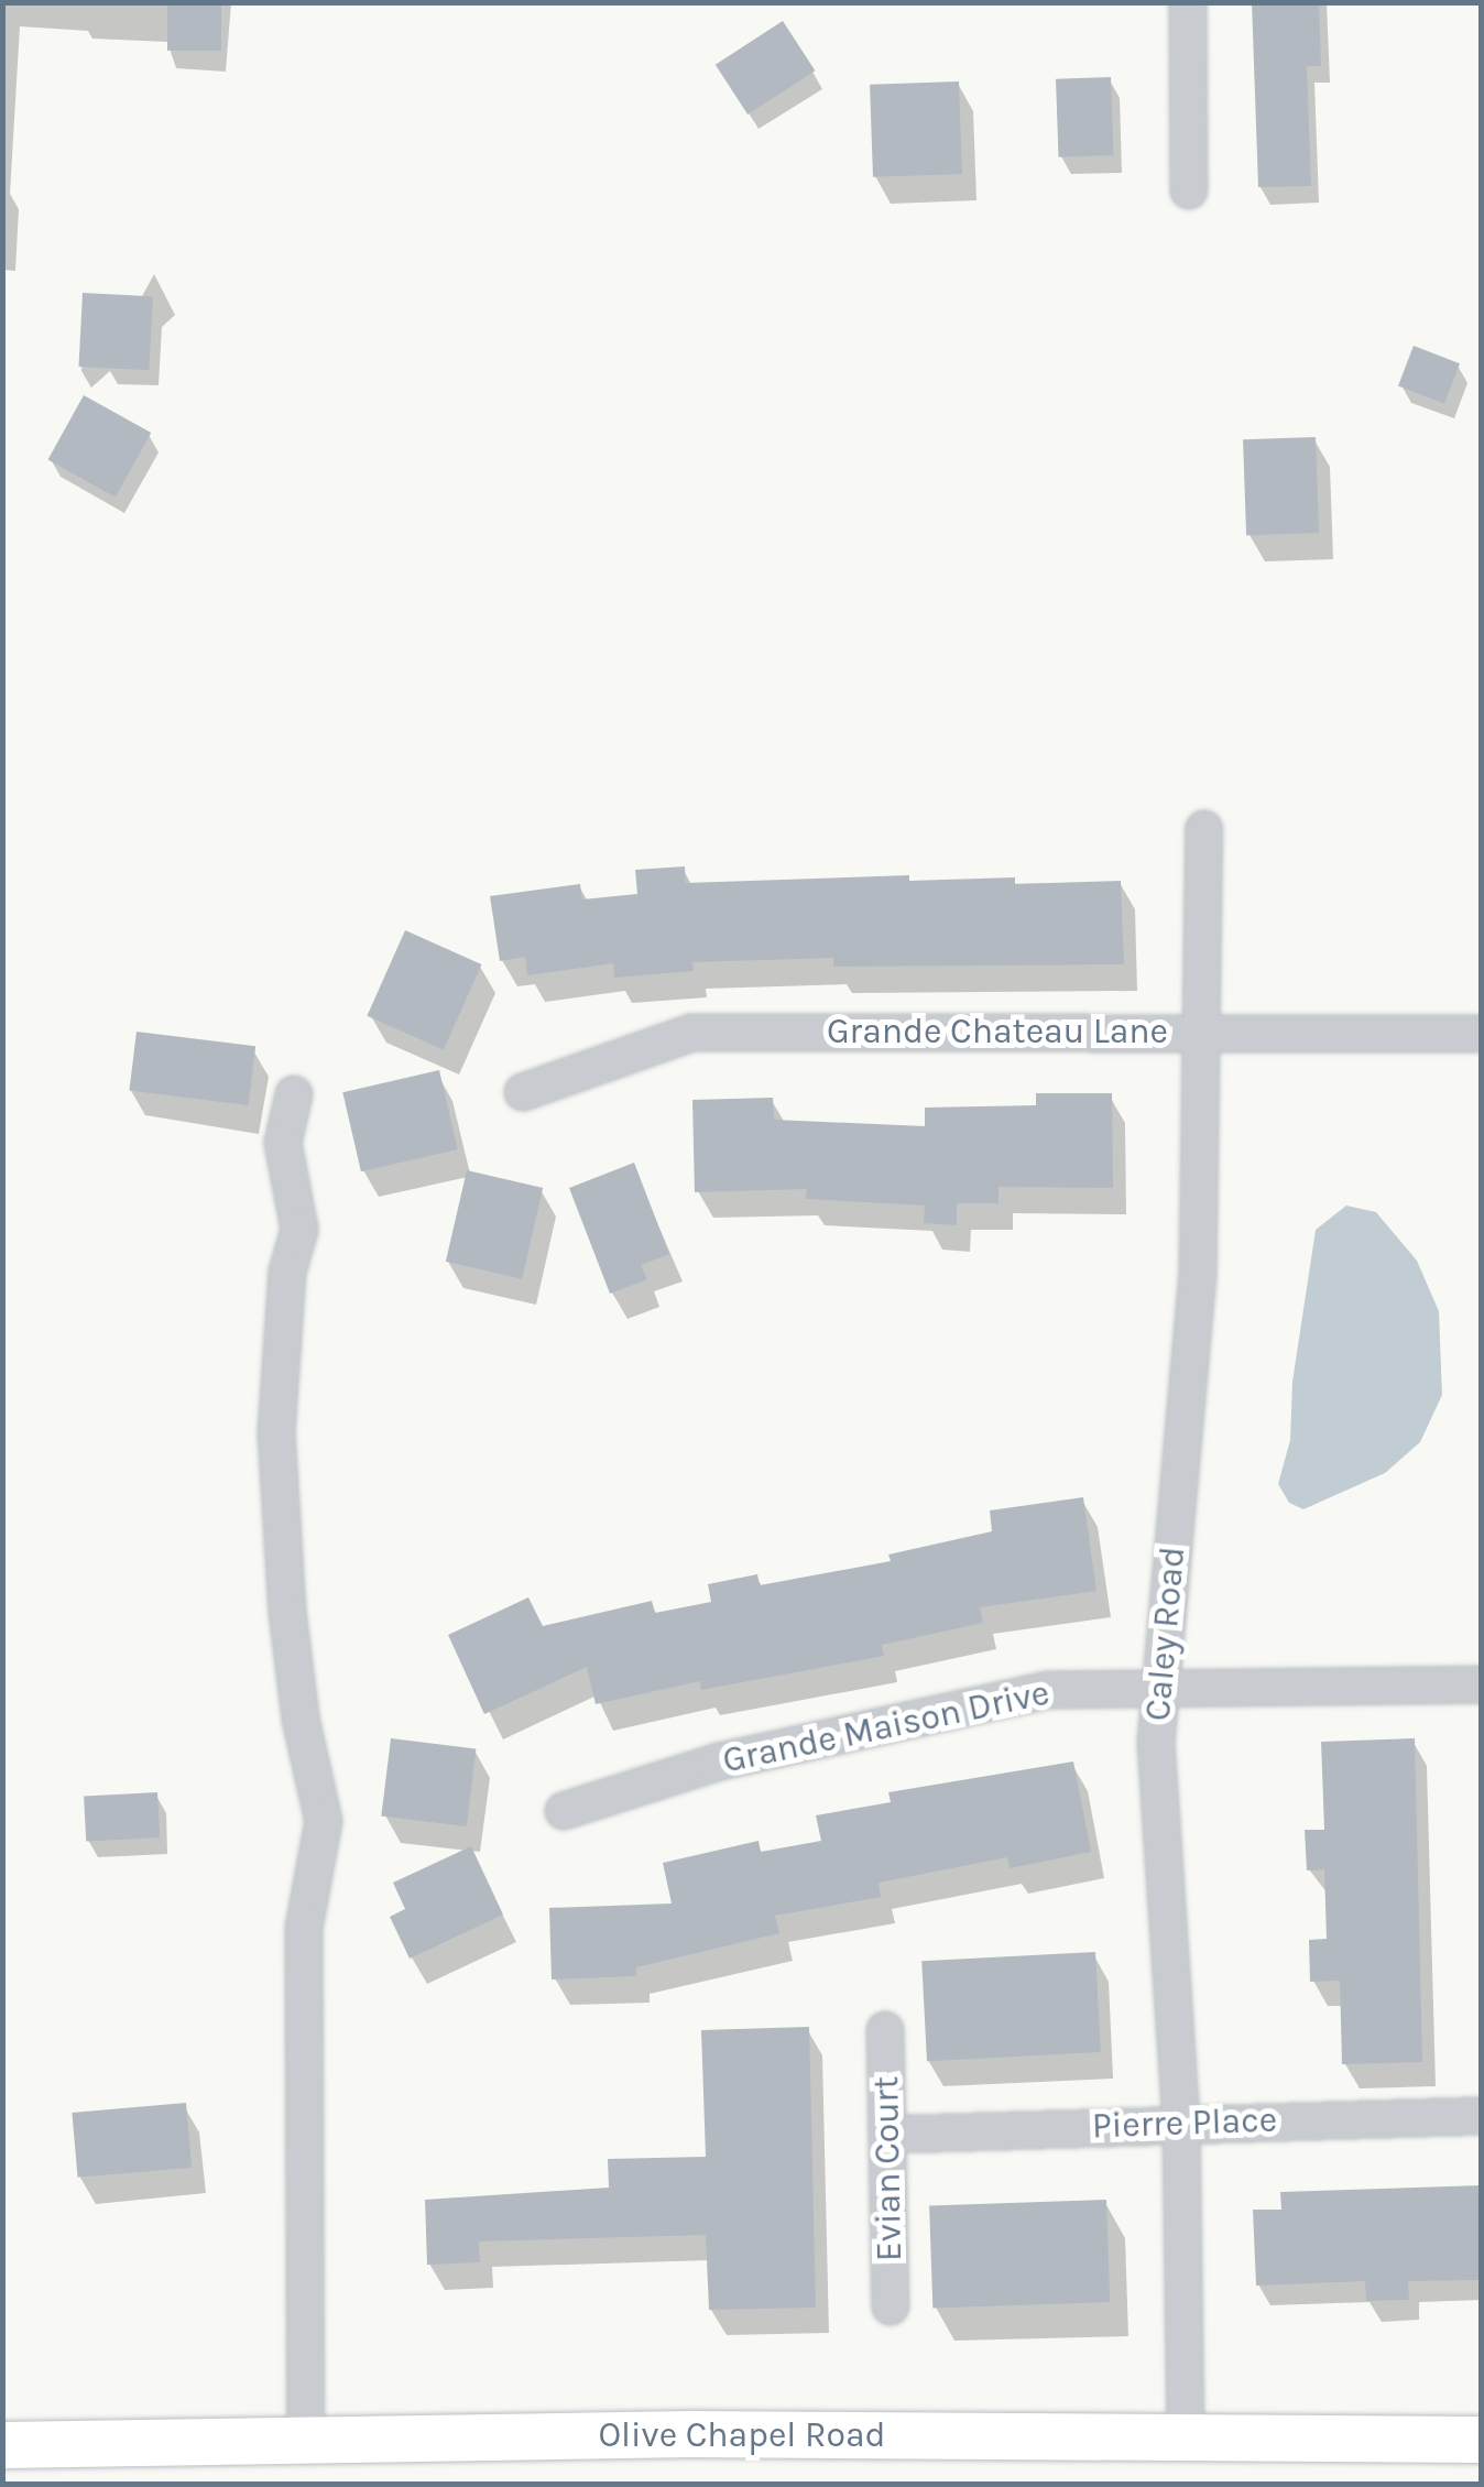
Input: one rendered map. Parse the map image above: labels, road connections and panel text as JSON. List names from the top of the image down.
{
  "streets": {
    "main road": ["Olive Chapel Road"],
    "street": [
      "Grande Chateau Lane",
      "Caley Road",
      "Grande Maison Drive",
      "Pierre Place",
      "Evian Court"
    ]
  },
  "crossings": [
    ["Grande Chateau Lane", "Caley Road"],
    ["Caley Road", "Grande Maison Drive"],
    ["Caley Road", "Pierre Place"],
    ["Caley Road", "Olive Chapel Road"],
    ["Pierre Place", "Evian Court"]
  ]
}
